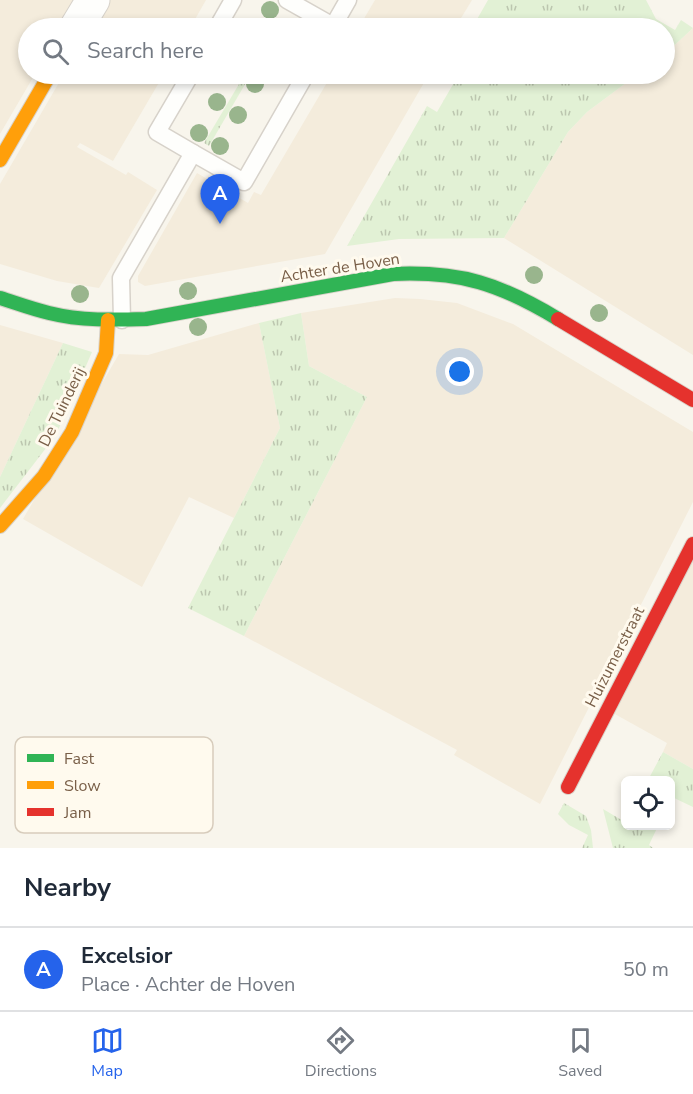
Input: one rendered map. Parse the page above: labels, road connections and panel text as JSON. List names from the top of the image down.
{
  "streets": {
    "street": ["Achter de Hoven", "De Tuinderij", "Huizumerstraat"]
  },
  "crossings": [
    ["Achter de Hoven", "De Tuinderij"]
  ],
  "legend": ["Fast", "Slow", "Jam"],
  "page": {
    "search": "Search here",
    "pins": "A",
    "heading": "Nearby",
    "list": [
      {
        "mark": "A",
        "name": "Excelsior",
        "note": "Place · Achter de Hoven",
        "value": "50 m"
      }
    ],
    "nav": ["Map", "Directions", "Saved"]
  }
}
